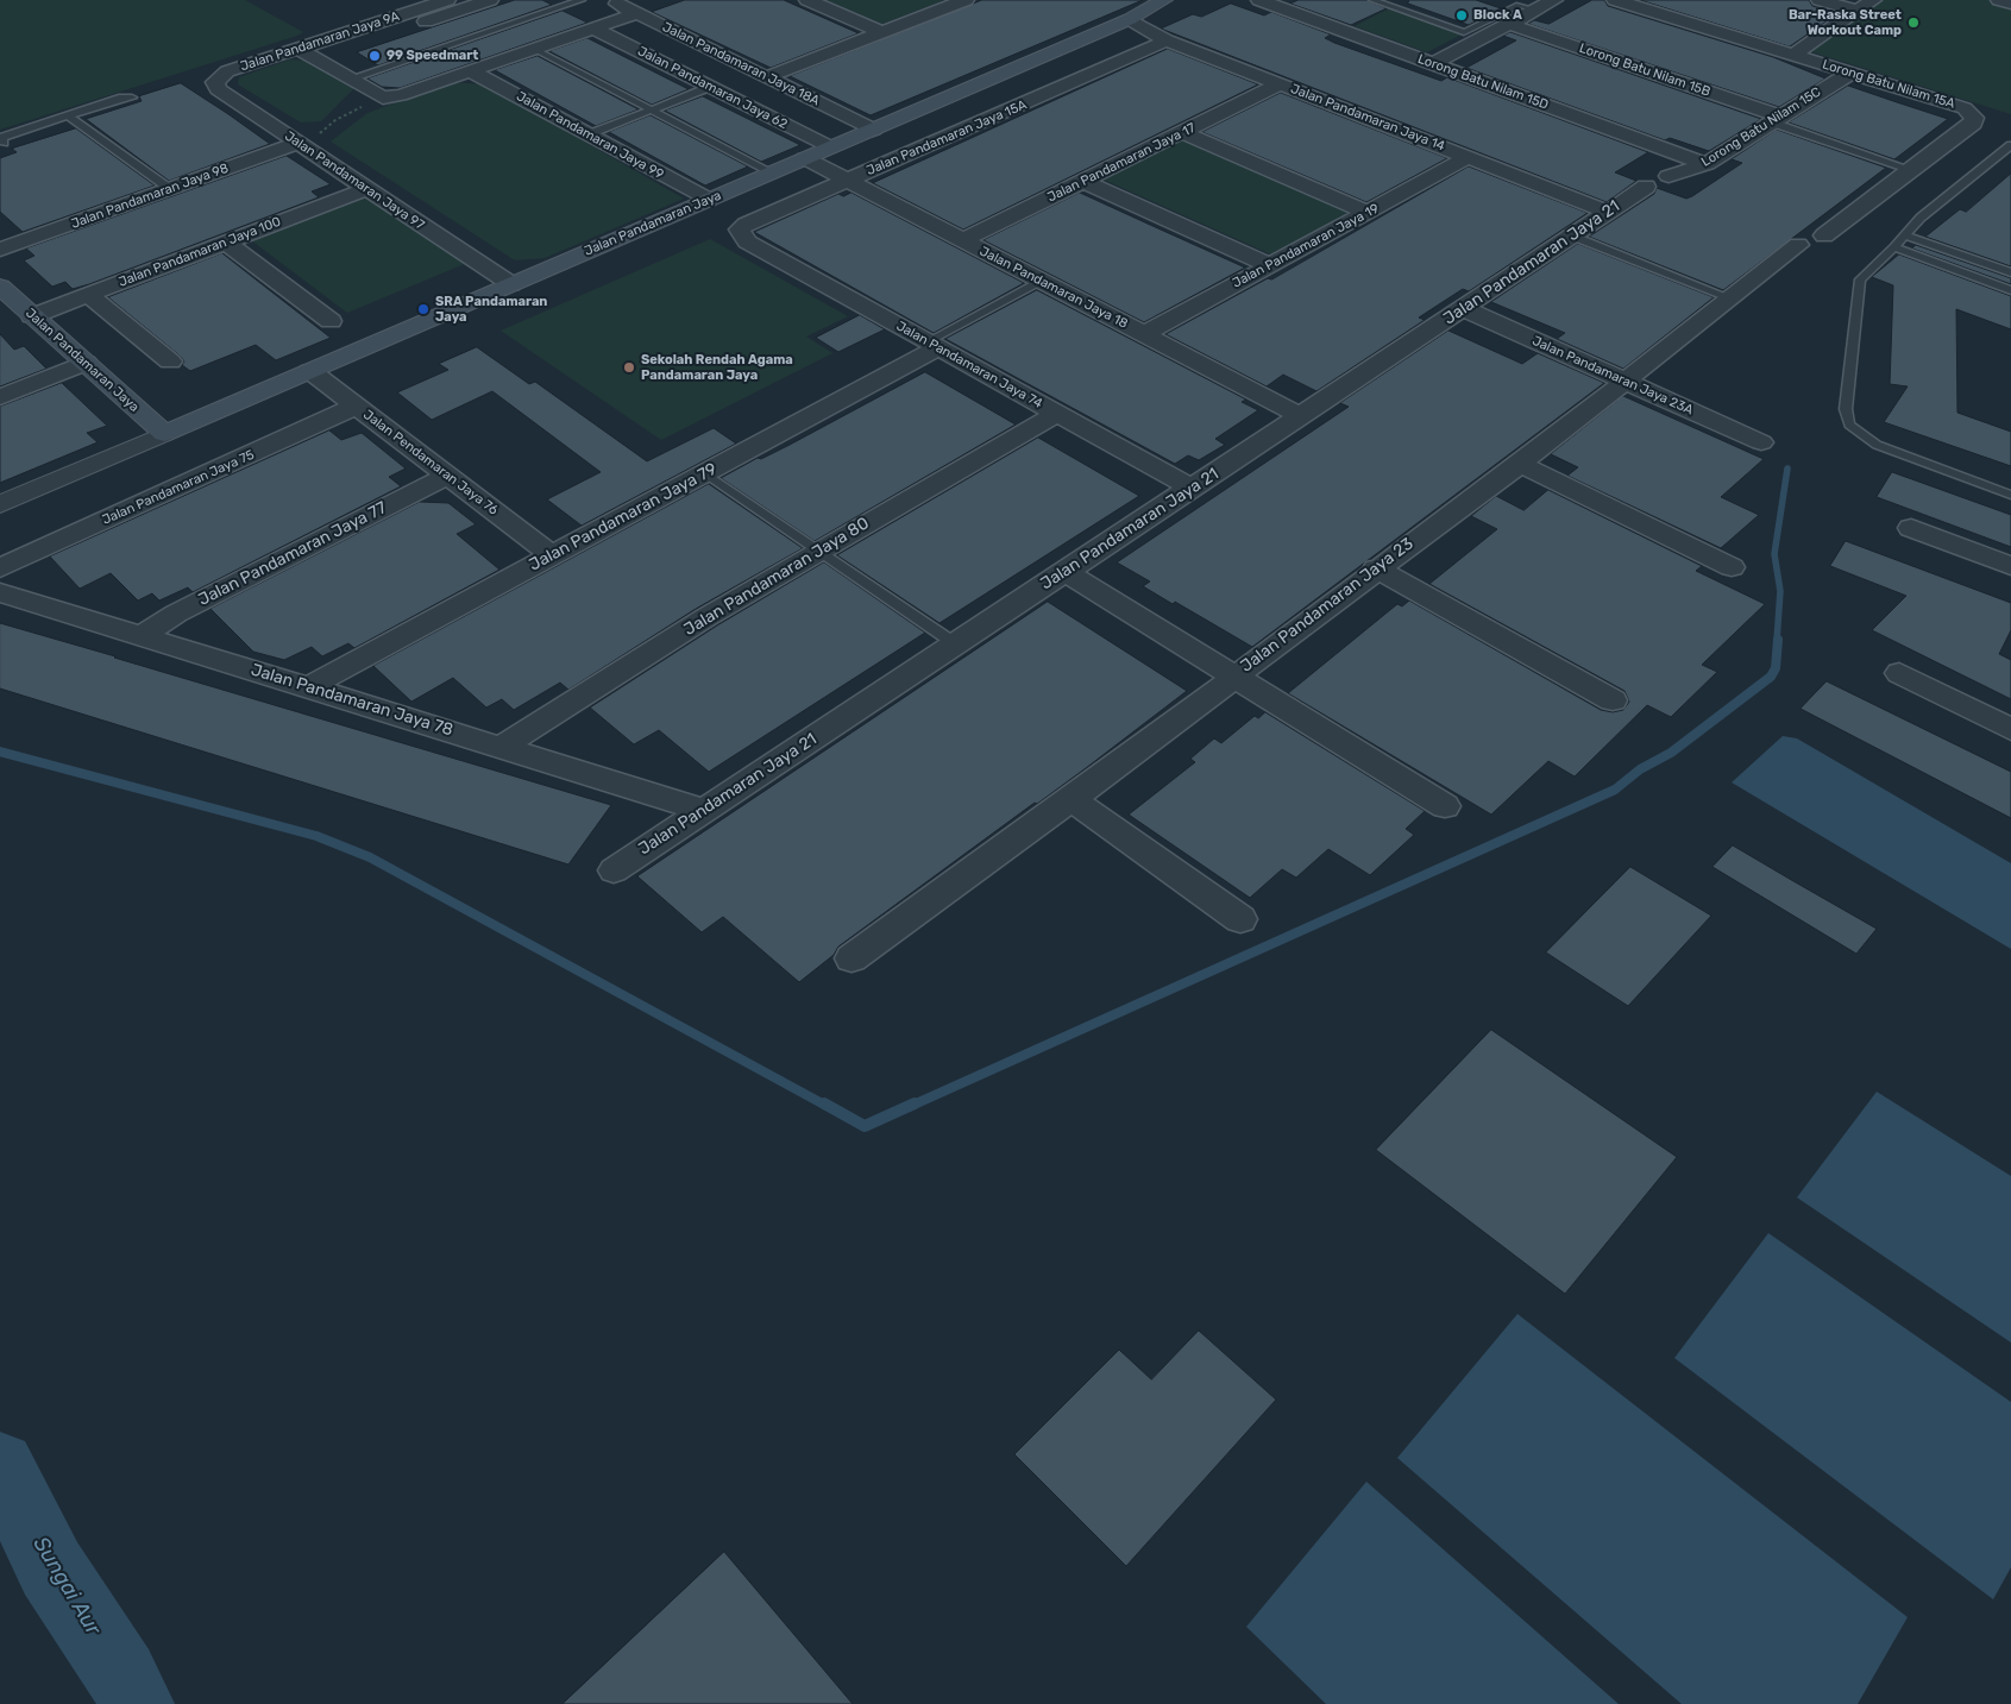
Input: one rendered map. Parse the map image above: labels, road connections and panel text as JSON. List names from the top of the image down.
{
  "streets": {
    "main road": ["Jalan Pandamaran Jaya"],
    "street": [
      "Jalan Pandamaran Jaya 9A",
      "Jalan Pandamaran Jaya 18A",
      "Lorong Batu Nilam 15B",
      "Lorong Batu Nilam 15D",
      "Lorong Batu Nilam 15A",
      "Jalan Pandamaran Jaya 62",
      "Jalan Pandamaran Jaya 14",
      "Lorong Batu Nilam 15C",
      "Jalan Pandamaran Jaya 99",
      "Jalan Pandamaran Jaya 15A",
      "Jalan Pandamaran Jaya 17",
      "Jalan Pandamaran Jaya 97",
      "Jalan Pandamaran Jaya 98",
      "Jalan Pandamaran Jaya 19",
      "Jalan Pandamaran Jaya 100",
      "Jalan Pandamaran Jaya 21",
      "Jalan Pandamaran Jaya 18",
      "Jalan Pandamaran Jaya 74",
      "Jalan Pandamaran Jaya 23A",
      "Jalan Pendamaran Jaya 76",
      "Jalan Pandamaran Jaya 75",
      "Jalan Pandamaran Jaya 79",
      "Jalan Pandamaran Jaya 77",
      "Jalan Pandamaran Jaya 80",
      "Jalan Pandamaran Jaya 23",
      "Jalan Pandamaran Jaya 78"
    ]
  },
  "crossings": [
    ["Jalan Pandamaran Jaya 9A", "Jalan Pandamaran Jaya 97"],
    ["Jalan Pandamaran Jaya 18A", "Jalan Pandamaran Jaya"],
    ["Lorong Batu Nilam 15B", "Lorong Batu Nilam 15C"],
    ["Lorong Batu Nilam 15D", "Lorong Batu Nilam 15C"],
    ["Lorong Batu Nilam 15A", "Lorong Batu Nilam 15C"],
    ["Jalan Pandamaran Jaya 62", "Jalan Pandamaran Jaya"],
    ["Jalan Pandamaran Jaya 14", "Jalan Pandamaran Jaya 15A"],
    ["Jalan Pandamaran Jaya 14", "Jalan Pandamaran Jaya 17"],
    ["Jalan Pandamaran Jaya 14", "Jalan Pandamaran Jaya"],
    ["Jalan Pandamaran Jaya 14", "Jalan Pandamaran Jaya 19"],
    ["Jalan Pandamaran Jaya 14", "Jalan Pandamaran Jaya 21"],
    ["Jalan Pandamaran Jaya 99", "Jalan Pandamaran Jaya"],
    ["Jalan Pandamaran Jaya 15A", "Jalan Pandamaran Jaya 18"],
    ["Jalan Pandamaran Jaya 15A", "Jalan Pandamaran Jaya 74"],
    ["Jalan Pandamaran Jaya 17", "Jalan Pandamaran Jaya 18"],
    ["Jalan Pandamaran Jaya 97", "Jalan Pandamaran Jaya 98"],
    ["Jalan Pandamaran Jaya 97", "Jalan Pandamaran Jaya"],
    ["Jalan Pandamaran Jaya 97", "Jalan Pandamaran Jaya 100"],
    ["Jalan Pandamaran Jaya", "Jalan Pandamaran Jaya 100"],
    ["Jalan Pandamaran Jaya", "Jalan Pandamaran Jaya 18"],
    ["Jalan Pandamaran Jaya", "Jalan Pendamaran Jaya 76"],
    ["Jalan Pandamaran Jaya 19", "Jalan Pandamaran Jaya 18"],
    ["Jalan Pandamaran Jaya 21", "Jalan Pandamaran Jaya 18"],
    ["Jalan Pandamaran Jaya 21", "Jalan Pandamaran Jaya 74"],
    ["Jalan Pandamaran Jaya 21", "Jalan Pandamaran Jaya 23A"],
    ["Jalan Pandamaran Jaya 21", "Jalan Pandamaran Jaya 78"],
    ["Jalan Pandamaran Jaya 74", "Jalan Pandamaran Jaya 79"],
    ["Jalan Pandamaran Jaya 74", "Jalan Pandamaran Jaya 80"],
    ["Jalan Pandamaran Jaya 23A", "Jalan Pandamaran Jaya 23"],
    ["Jalan Pendamaran Jaya 76", "Jalan Pandamaran Jaya 75"],
    ["Jalan Pendamaran Jaya 76", "Jalan Pandamaran Jaya 79"],
    ["Jalan Pendamaran Jaya 76", "Jalan Pandamaran Jaya 77"],
    ["Jalan Pandamaran Jaya 79", "Jalan Pandamaran Jaya 78"],
    ["Jalan Pandamaran Jaya 77", "Jalan Pandamaran Jaya 78"],
    ["Jalan Pandamaran Jaya 80", "Jalan Pandamaran Jaya 78"]
  ],
  "water": ["Sungai Aur"],
  "places": [
    "Block A",
    "Bar-Raska Street Workout Camp",
    "99 Speedmart",
    "SRA Pandamaran Jaya",
    "Sekolah Rendah Agama Pandamaran Jaya"
  ]
}
